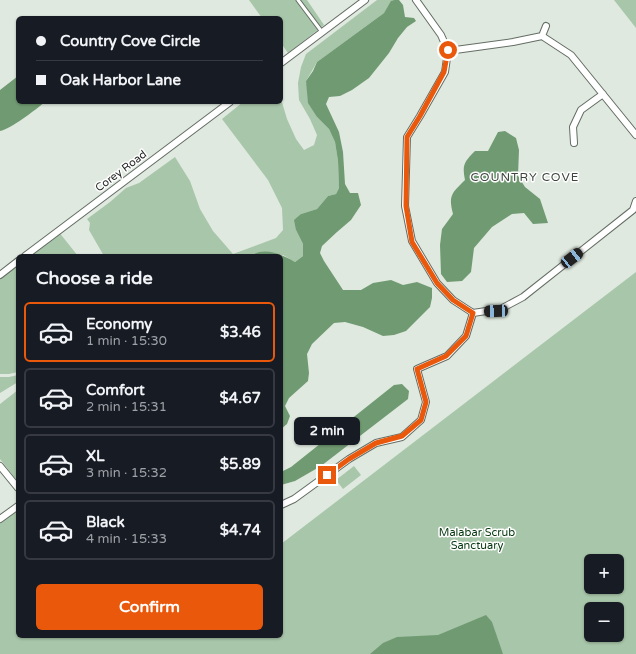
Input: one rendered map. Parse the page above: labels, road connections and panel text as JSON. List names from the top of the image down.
{
  "streets": {
    "street": ["Corey Road"]
  },
  "districts": ["COUNTRY COVE"],
  "parks": ["Malabar Scrub Sanctuary"],
  "page": {
    "banner": ["Country Cove Circle", "Oak Harbor Lane"],
    "heading": "Choose a ride",
    "list": [
      {
        "name": "Economy",
        "note": "1 min · 15:30",
        "value": "$3.46"
      },
      {
        "name": "Comfort",
        "note": "2 min · 15:31",
        "value": "$4.67"
      },
      {
        "name": "XL",
        "note": "3 min · 15:32",
        "value": "$5.89"
      },
      {
        "name": "Black",
        "note": "4 min · 15:33",
        "value": "$4.74"
      }
    ],
    "bubble": "2 min",
    "map_buttons": ["+", "−"],
    "buttons": "Confirm"
  }
}
